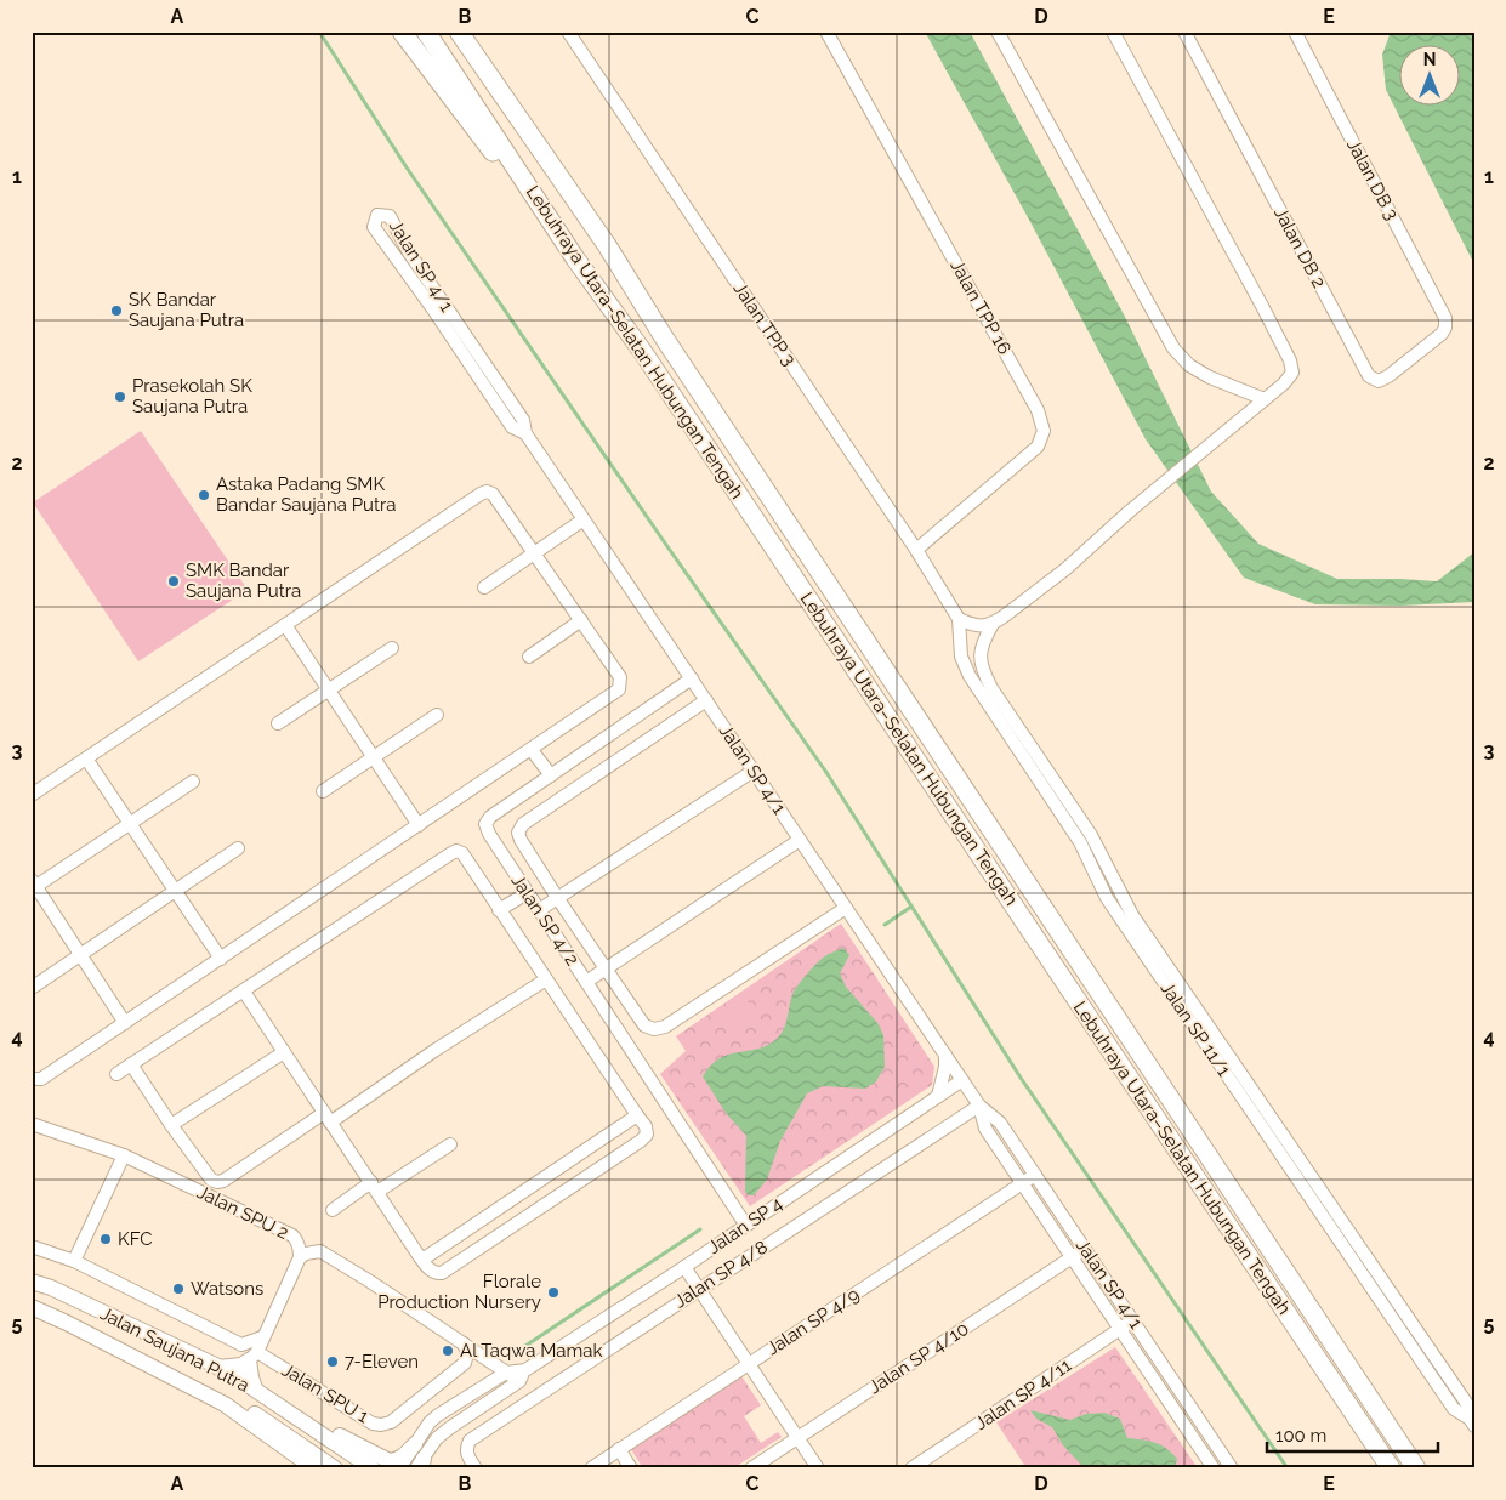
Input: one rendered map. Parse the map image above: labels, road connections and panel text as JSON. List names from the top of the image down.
{
  "streets": {
    "highway": ["Lebuhraya Utara–Selatan Hubungan Tengah"],
    "main road": ["Jalan Saujana Putra"],
    "street": [
      "Jalan DB 3",
      "Jalan DB 2",
      "Jalan SP 4/1",
      "Jalan TPP 16",
      "Jalan TPP 3",
      "Jalan SP 4/2",
      "Jalan SP 11/1",
      "Jalan SPU 2",
      "Jalan SP 4",
      "Jalan SP 4/8",
      "Jalan SP 4/9",
      "Jalan SP 4/10",
      "Jalan SPU 1",
      "Jalan SP 4/11"
    ]
  },
  "crossings": [
    ["Jalan DB 3", "Jalan DB 2"],
    ["Jalan SP 4/1", "Jalan SP 4/2"],
    ["Jalan SP 4/1", "Jalan SP 4"],
    ["Jalan SP 4/1", "Jalan SP 4/8"],
    ["Jalan SP 4/1", "Jalan SP 4/9"],
    ["Jalan SP 4/1", "Jalan SP 4/10"],
    ["Jalan SP 4/1", "Jalan SP 4/11"],
    ["Jalan TPP 16", "Jalan TPP 3"],
    ["Jalan TPP 3", "Jalan SP 11/1"],
    ["Jalan SP 4/2", "Jalan SP 4"],
    ["Jalan SPU 2", "Jalan SP 4"],
    ["Jalan SPU 2", "Jalan SPU 1"]
  ],
  "places": [
    "SK Bandar Saujana Putra",
    "Prasekolah SK Saujana Putra",
    "Astaka Padang SMK Bandar Saujana Putra",
    "SMK Bandar Saujana Putra",
    "KFC",
    "Watsons",
    "Florale Production Nursery",
    "Al Taqwa Mamak",
    "7-Eleven"
  ],
  "scale_bar": "100 m",
  "north": "top",
  "grid": {
    "columns": [
      "A",
      "B",
      "C",
      "D",
      "E"
    ],
    "rows": [
      "1",
      "2",
      "3",
      "4",
      "5"
    ]
  }
}
